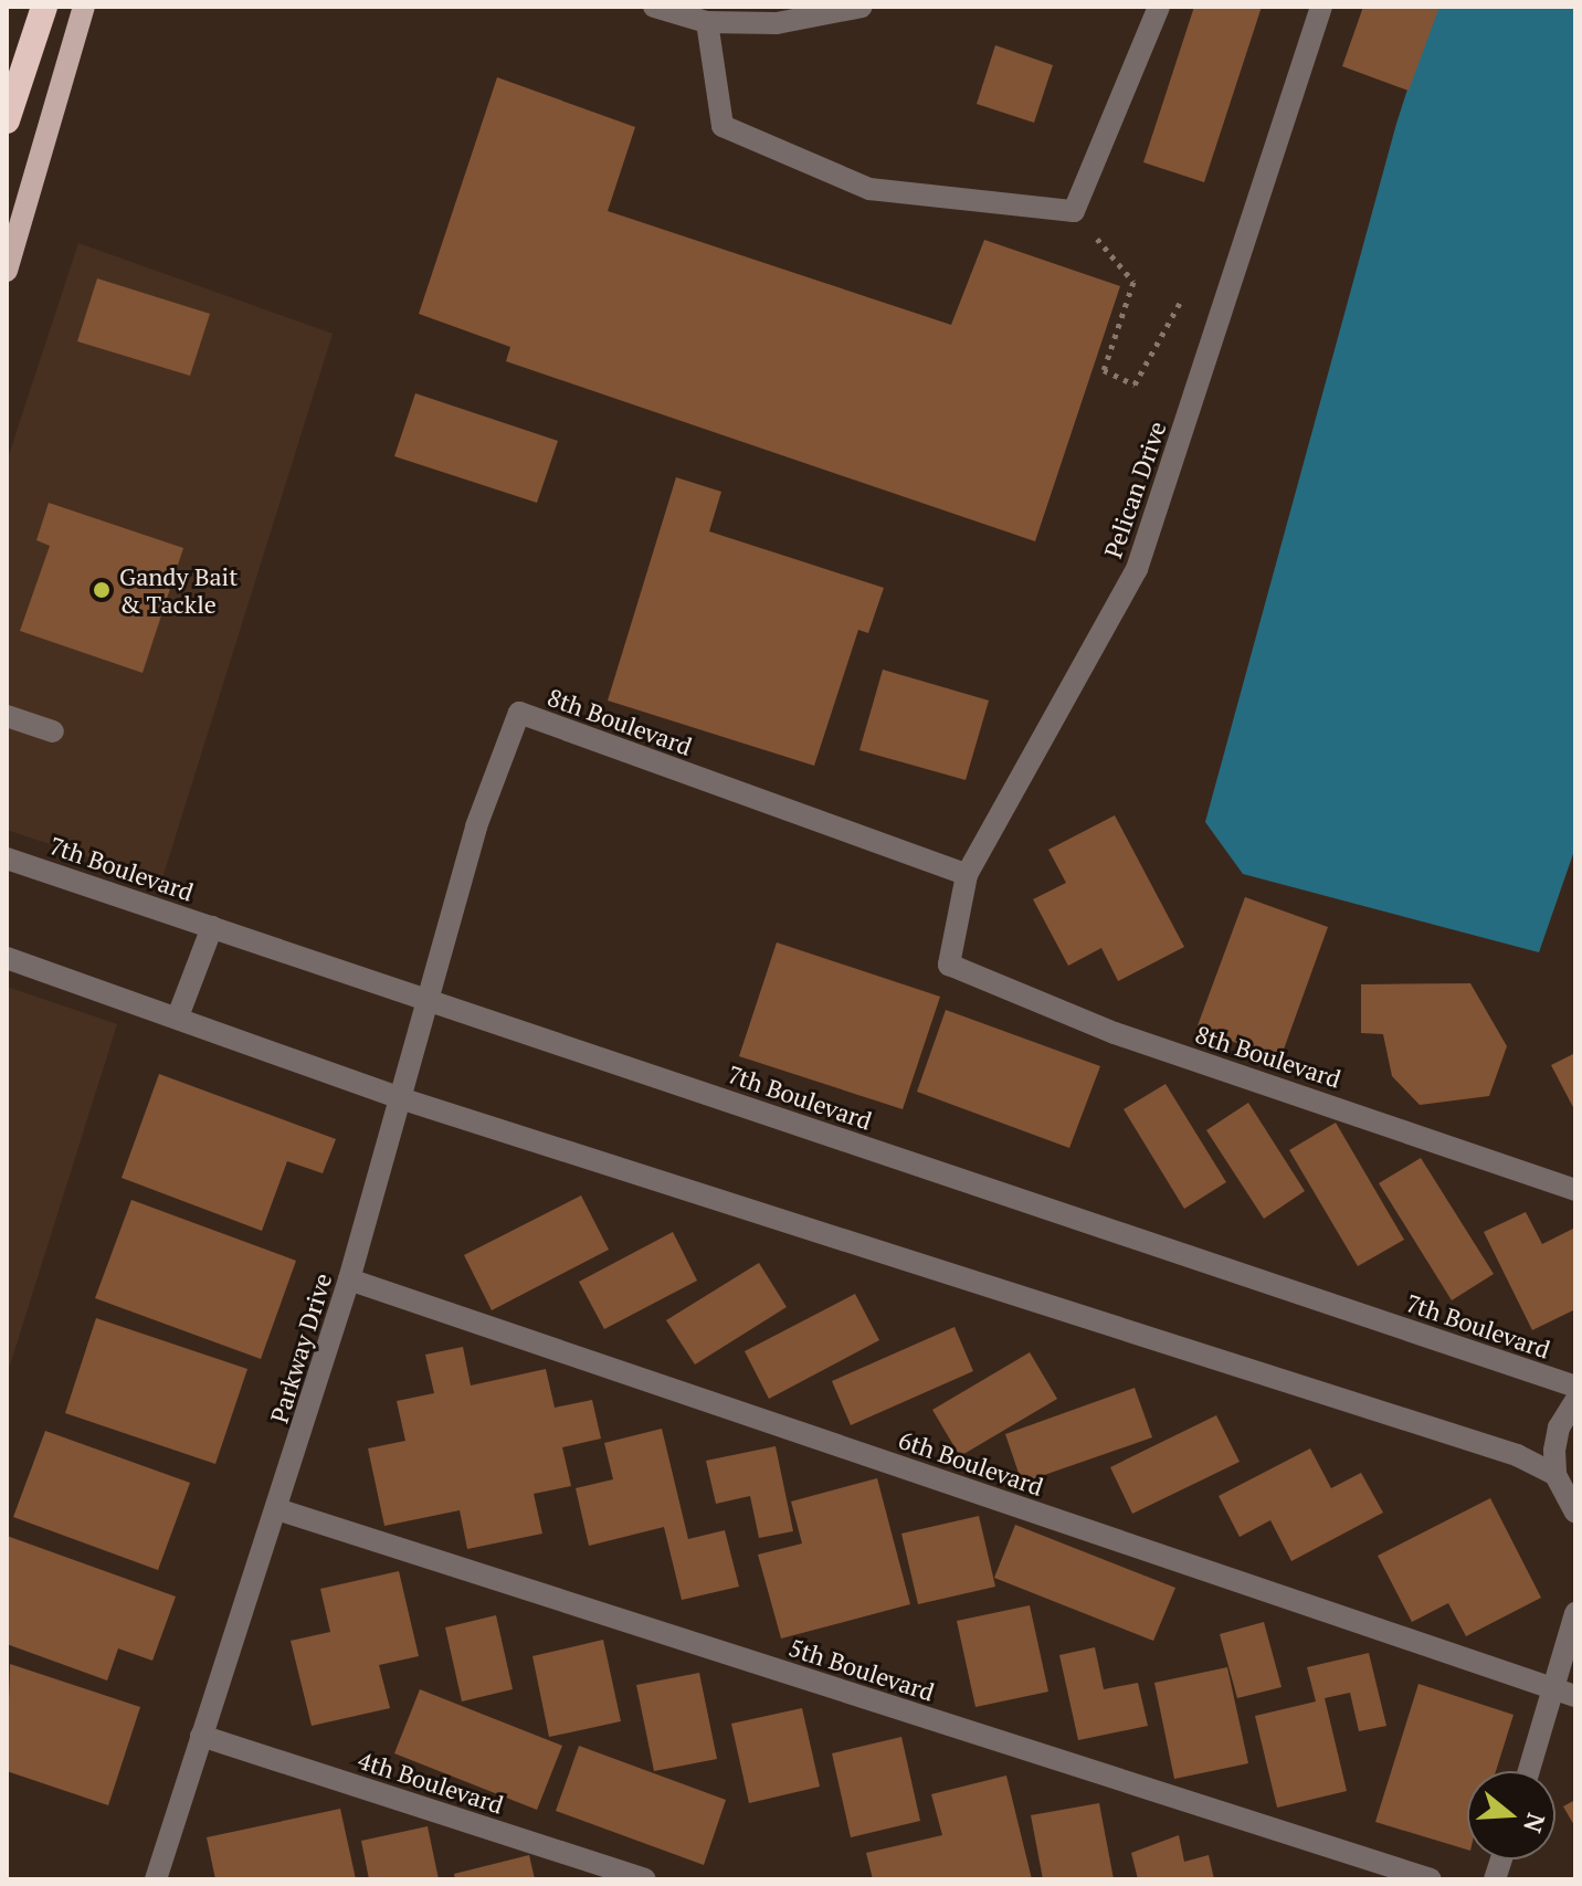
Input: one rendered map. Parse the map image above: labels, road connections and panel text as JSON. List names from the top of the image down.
{
  "streets": {
    "street": [
      "Pelican Drive",
      "8th Boulevard",
      "7th Boulevard",
      "Parkway Drive",
      "6th Boulevard",
      "5th Boulevard",
      "4th Boulevard"
    ]
  },
  "crossings": [
    ["Pelican Drive", "8th Boulevard"],
    ["8th Boulevard", "Parkway Drive"],
    ["7th Boulevard", "Parkway Drive"],
    ["Parkway Drive", "6th Boulevard"],
    ["Parkway Drive", "5th Boulevard"],
    ["Parkway Drive", "4th Boulevard"]
  ],
  "places": ["Gandy Bait & Tackle"],
  "north": "right"
}
